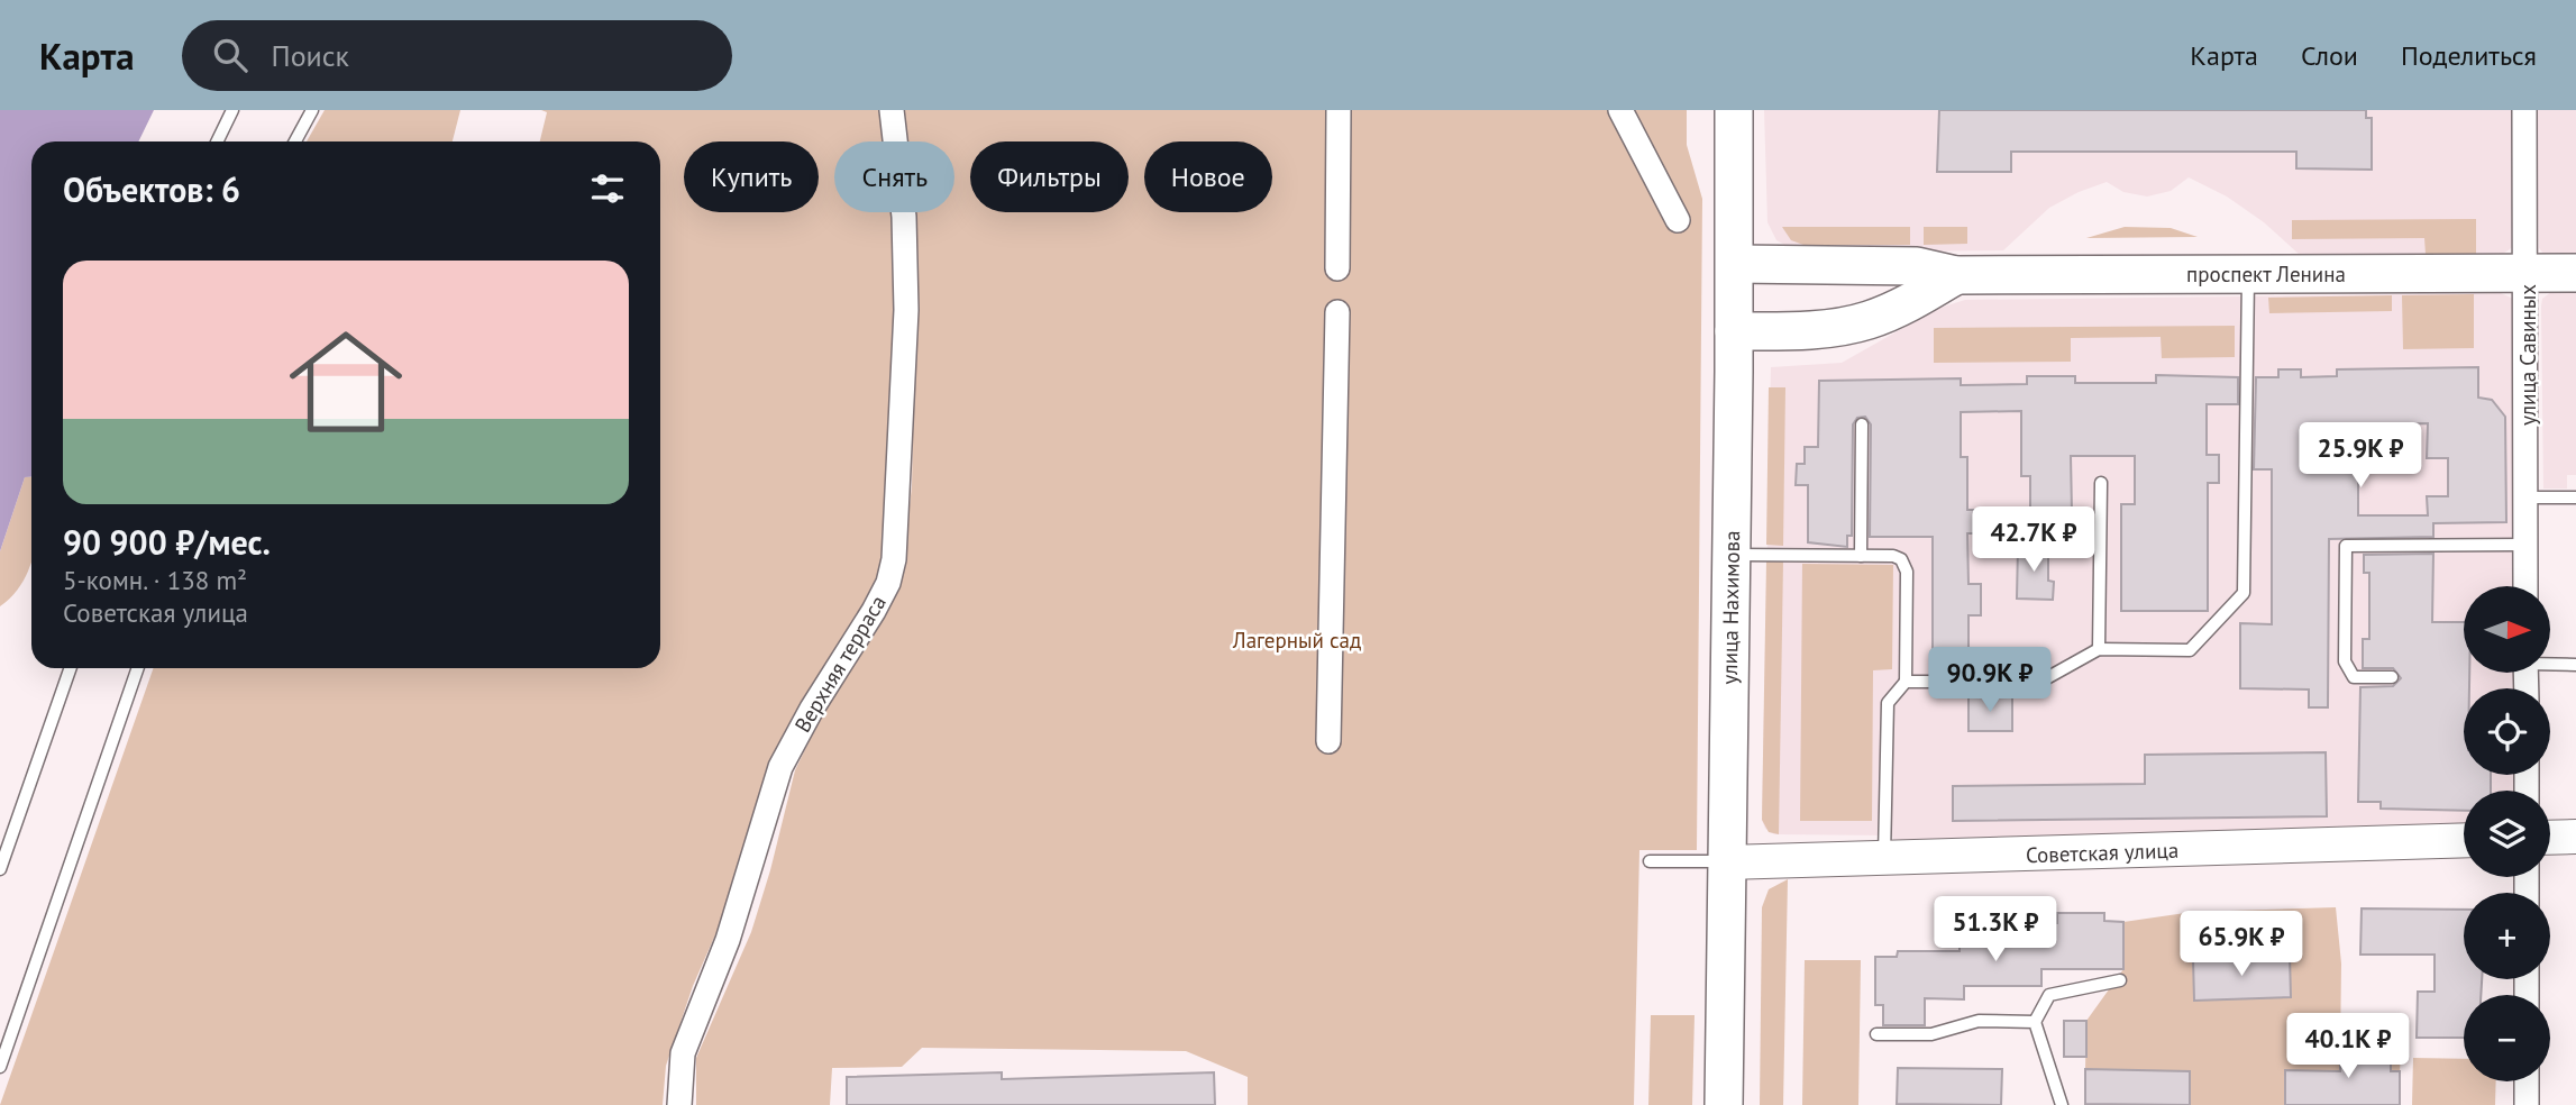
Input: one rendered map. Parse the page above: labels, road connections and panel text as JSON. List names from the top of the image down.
{
  "streets": {
    "main road": ["проспект Ленина", "улица Нахимова"],
    "street": ["улица Савиных", "Верхняя терраса", "Советская улица"]
  },
  "crossings": [
    ["проспект Ленина", "улица Савиных"],
    ["проспект Ленина", "улица Нахимова"],
    ["улица Нахимова", "Советская улица"]
  ],
  "parks": ["Лагерный сад"],
  "north": "right",
  "page": {
    "header": "Карта",
    "search": "Поиск",
    "nav": ["Карта", "Слои", "Поделиться"],
    "chip": [
      "Купить",
      "Снять",
      "Фильтры",
      "Новое"
    ],
    "heading": "Объектов: 6",
    "list": [
      {
        "name": "90 900 ₽/мес.",
        "note": "5-комн. · 138 m² · Советская улица"
      }
    ],
    "price": [
      "25.9K ₽",
      "42.7K ₽",
      "90.9K ₽",
      "51.3K ₽",
      "65.9K ₽",
      "40.1K ₽"
    ],
    "map_buttons": ["+", "−"]
  }
}
